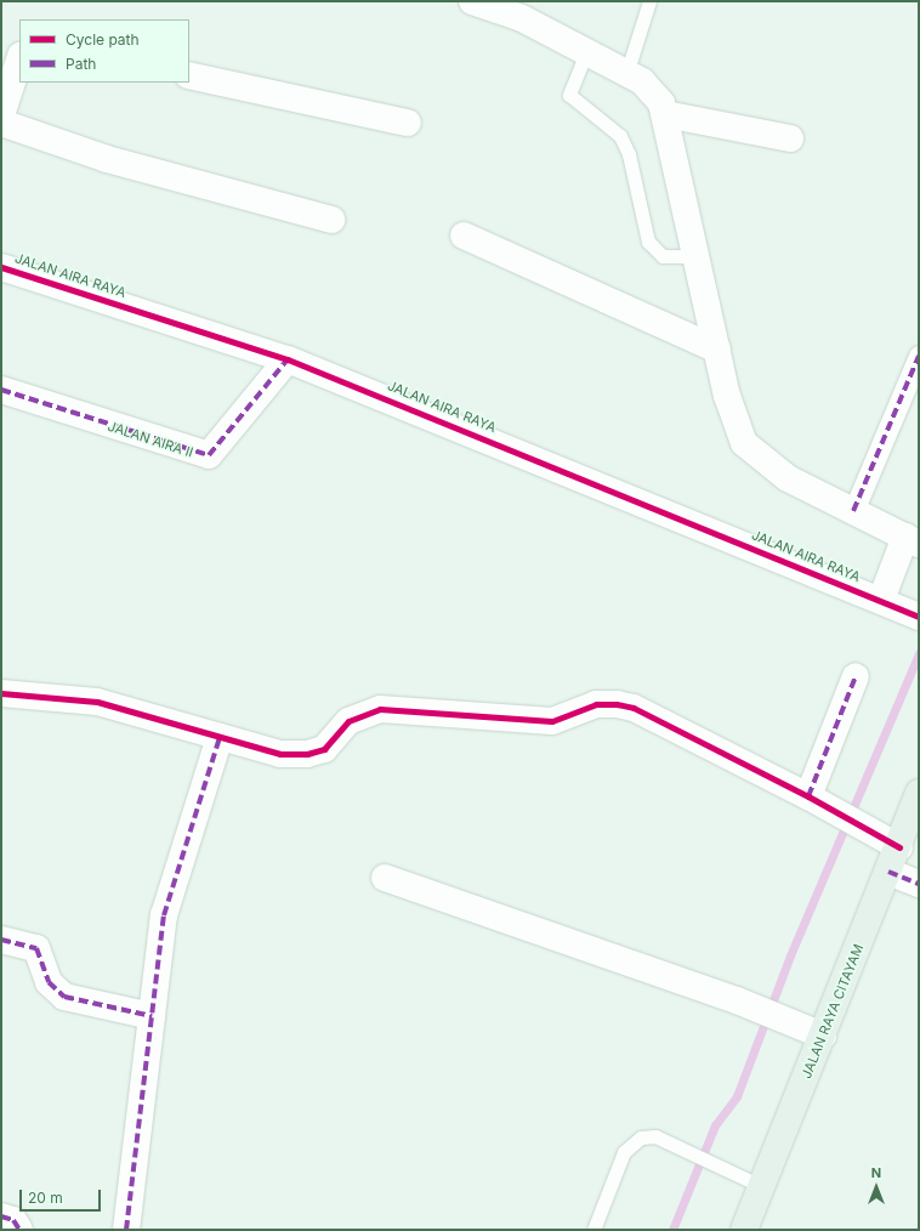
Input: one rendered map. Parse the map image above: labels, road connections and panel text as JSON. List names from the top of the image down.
{
  "streets": {
    "main road": ["JALAN RAYA CITAYAM"],
    "street": ["JALAN AIRA RAYA", "JALAN AIRA II"]
  },
  "crossings": [
    ["JALAN AIRA RAYA", "JALAN AIRA II"]
  ],
  "legend": ["Cycle path", "Path"],
  "scale_bar": "20 m",
  "north": "top"
}
